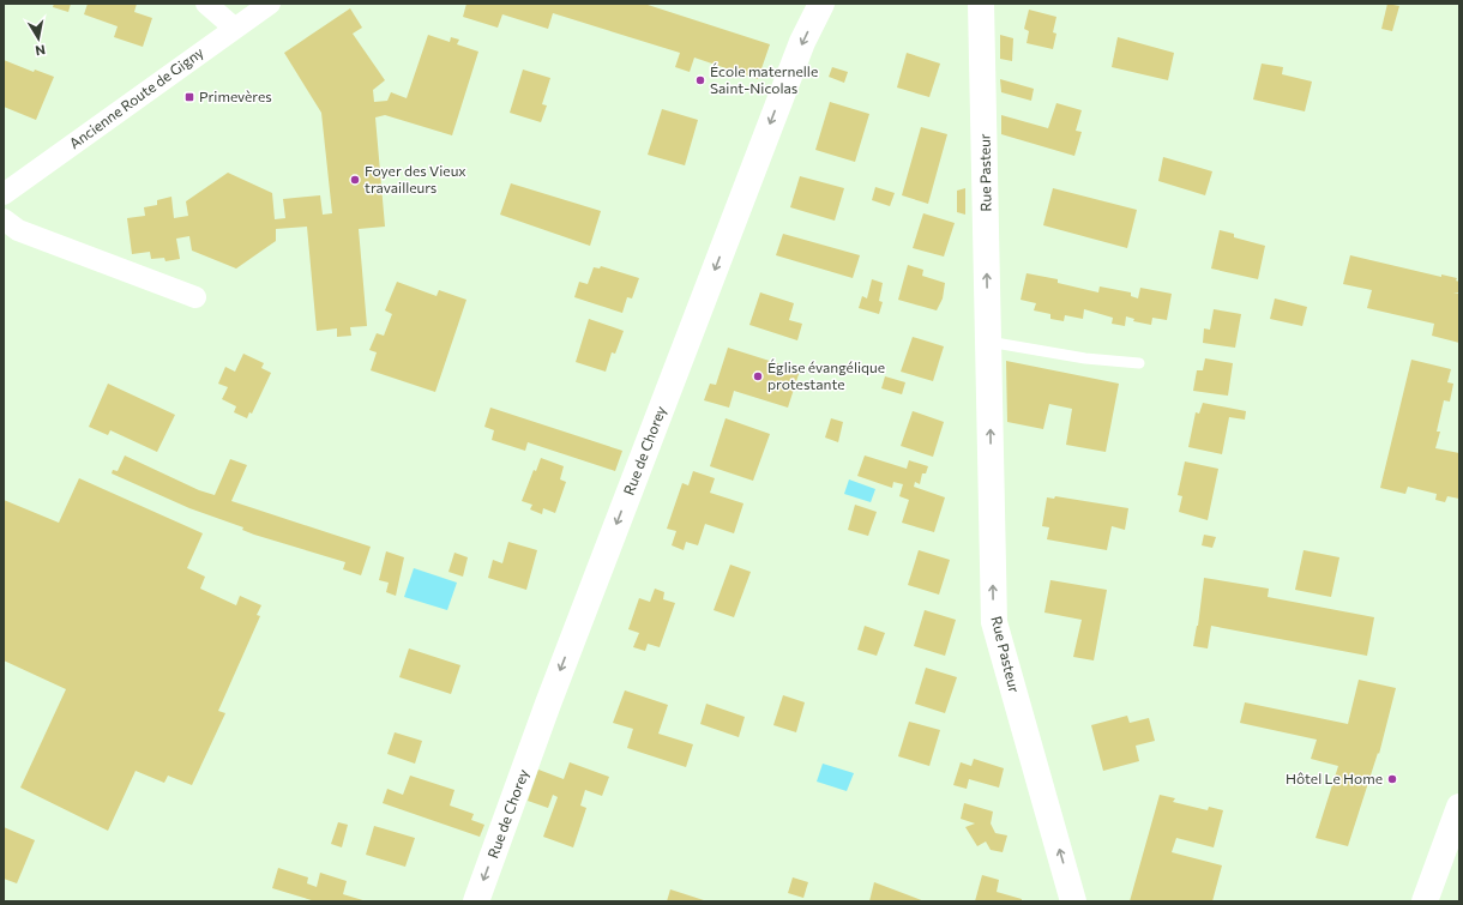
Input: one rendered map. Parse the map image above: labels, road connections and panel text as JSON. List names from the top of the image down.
{
  "streets": {
    "street": ["Ancienne Route de Gigny", "Rue Pasteur", "Rue de Chorey"]
  },
  "one_way": ["Rue Pasteur", "Rue de Chorey"],
  "places": {
    "other": [
      "École maternelle Saint-Nicolas",
      "Foyer des Vieux travailleurs",
      "Église évangélique protestante",
      "Hôtel Le Home"
    ],
    "transit": ["Primevères"]
  },
  "north": "bottom"
}
